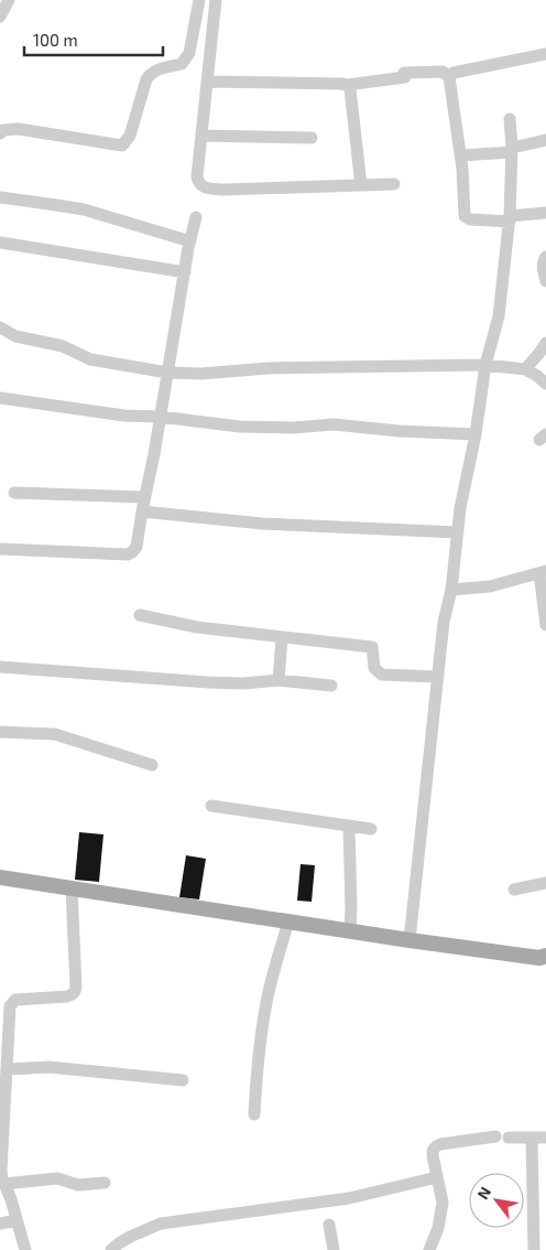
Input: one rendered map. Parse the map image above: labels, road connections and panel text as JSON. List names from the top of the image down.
{
  "scale_bar": "100 m",
  "north": "top left"
}
